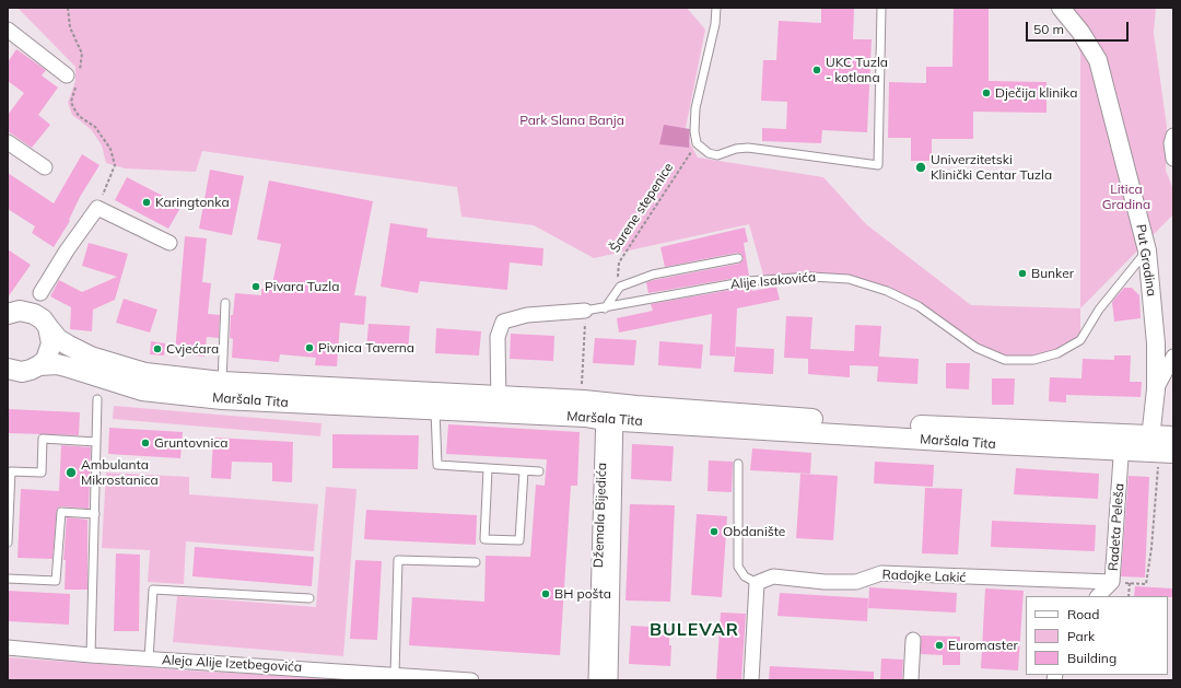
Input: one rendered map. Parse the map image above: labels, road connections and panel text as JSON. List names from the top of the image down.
{
  "streets": {
    "main road": ["Maršala Tita"],
    "street": [
      "Put Gradina",
      "Alije Isakovića",
      "Džemala Bijedića",
      "Radeta Peleša",
      "Radojke Lakić",
      "Aleja Alije Izetbegovića"
    ],
    "path": ["Šarene stepenice"]
  },
  "crossings": [
    ["Put Gradina", "Alije Isakovića"],
    ["Put Gradina", "Maršala Tita"],
    ["Alije Isakovića", "Maršala Tita"],
    ["Maršala Tita", "Džemala Bijedića"],
    ["Maršala Tita", "Radeta Peleša"],
    ["Radeta Peleša", "Radojke Lakić"]
  ],
  "districts": ["BULEVAR"],
  "parks": ["Park Slana Banja", "Litica Gradina"],
  "places": [
    "UKC Tuzla - kotlana",
    "Dječija klinika",
    "Univerzitetski Klinički Centar Tuzla",
    "Karingtonka",
    "Bunker",
    "Pivara Tuzla",
    "Pivnica Taverna",
    "Cvjećara",
    "Gruntovnica",
    "Ambulanta Mikrostanica",
    "Obdanište",
    "BH pošta",
    "Euromaster"
  ],
  "legend": ["Road", "Park", "Building"],
  "scale_bar": "50 m"
}
